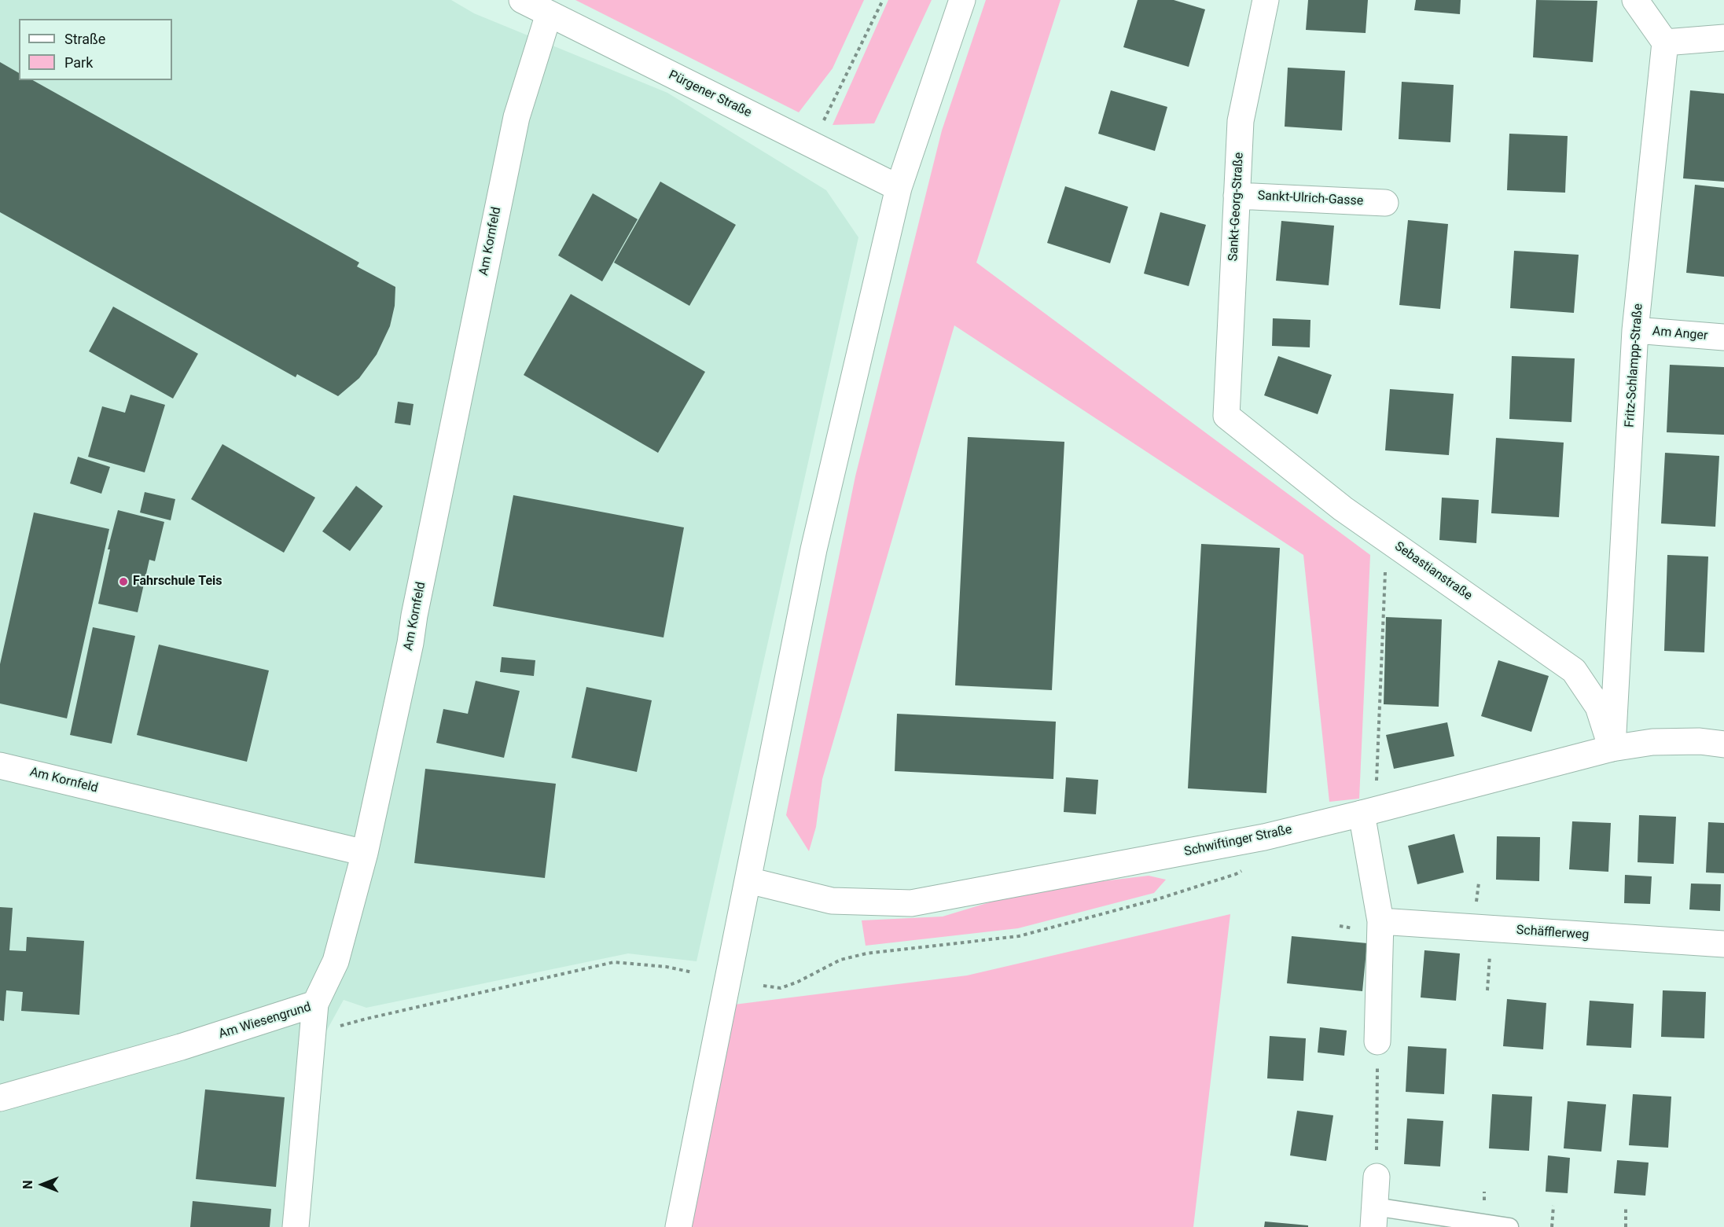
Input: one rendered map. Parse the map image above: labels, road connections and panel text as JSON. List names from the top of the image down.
{
  "streets": {
    "street": [
      "Pürgener Straße",
      "Sankt-Ulrich-Gasse",
      "Sankt-Georg-Straße",
      "Am Kornfeld",
      "Am Anger",
      "Fritz-Schlampp-Straße",
      "Sebastianstraße",
      "Schwiftinger Straße",
      "Schäfflerweg",
      "Am Wiesengrund"
    ]
  },
  "crossings": [
    ["Pürgener Straße", "Am Kornfeld"],
    ["Sankt-Ulrich-Gasse", "Sankt-Georg-Straße"],
    ["Sankt-Georg-Straße", "Sebastianstraße"],
    ["Am Anger", "Fritz-Schlampp-Straße"],
    ["Fritz-Schlampp-Straße", "Sebastianstraße"],
    ["Fritz-Schlampp-Straße", "Schwiftinger Straße"],
    ["Sebastianstraße", "Schwiftinger Straße"]
  ],
  "places": ["Fahrschule Teis"],
  "legend": ["Straße", "Park"],
  "north": "left"
}
